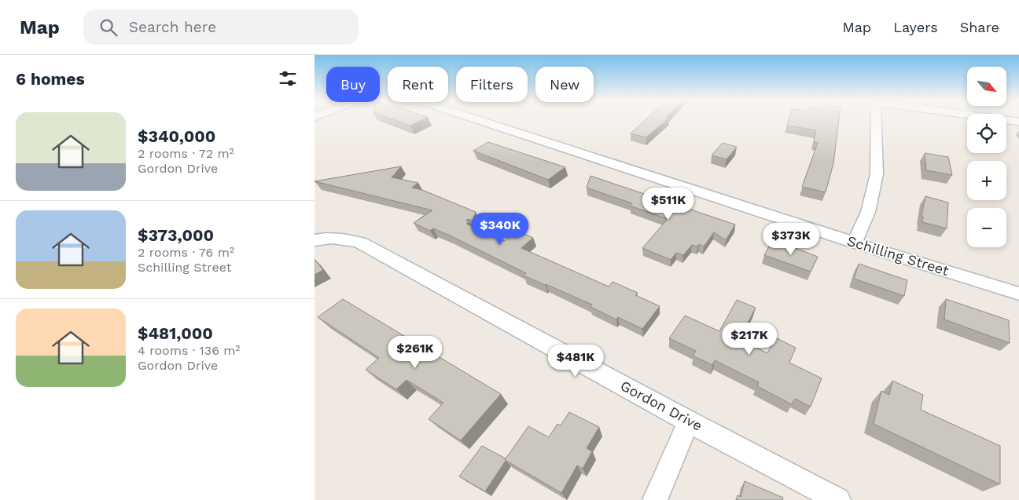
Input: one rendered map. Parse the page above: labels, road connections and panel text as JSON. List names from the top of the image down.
{
  "streets": {
    "street": ["Schilling Street", "Gordon Drive"]
  },
  "north": "bottom right",
  "page": {
    "header": "Map",
    "search": "Search here",
    "nav": ["Map", "Layers", "Share"],
    "heading": "6 homes",
    "map_buttons": ["+", "−"],
    "chip": [
      "Buy",
      "Rent",
      "Filters",
      "New"
    ],
    "list": [
      {
        "name": "$340,000",
        "note": "2 rooms · 72 m² · Gordon Drive"
      },
      {
        "name": "$373,000",
        "note": "2 rooms · 76 m² · Schilling Street"
      },
      {
        "name": "$481,000",
        "note": "4 rooms · 136 m² · Gordon Drive"
      }
    ],
    "price": [
      "$511K",
      "$340K",
      "$373K",
      "$217K",
      "$261K",
      "$481K"
    ]
  }
}
